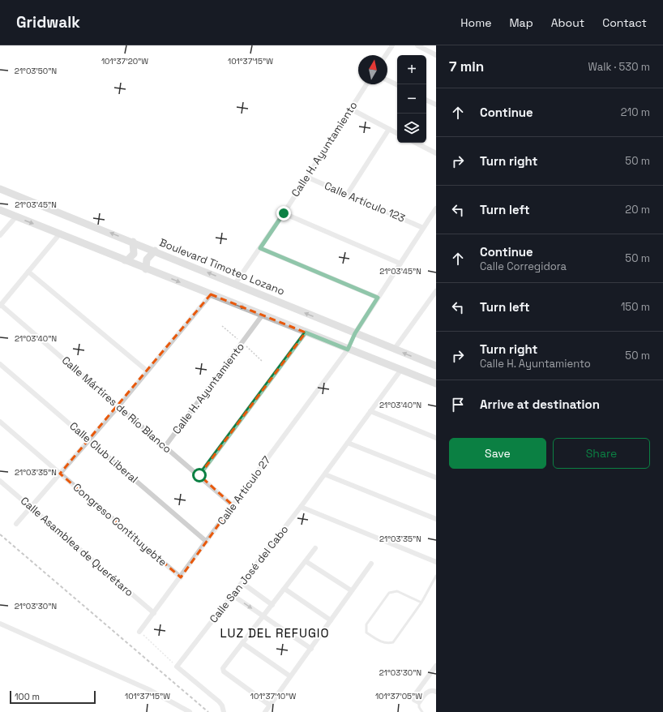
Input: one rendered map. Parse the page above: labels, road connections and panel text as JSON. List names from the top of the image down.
{
  "streets": {
    "main road": ["Boulevard Timoteo Lozano"],
    "street": [
      "Calle H. Ayuntamiento",
      "Calle Artículo 123",
      "Calle Mártires de Río Blanco",
      "Calle Club Liberal",
      "Calle Artículo 27",
      "Congreso Contituyebte",
      "Calle Asamblea de Querétaro",
      "Calle San José del Cabo"
    ]
  },
  "crossings": [
    ["Calle H. Ayuntamiento", "Calle Artículo 123"],
    ["Calle H. Ayuntamiento", "Boulevard Timoteo Lozano"],
    ["Calle H. Ayuntamiento", "Calle Mártires de Río Blanco"],
    ["Calle Mártires de Río Blanco", "Calle Artículo 27"],
    ["Calle Club Liberal", "Calle Artículo 27"],
    ["Calle Artículo 27", "Congreso Contituyebte"],
    ["Calle Artículo 27", "Calle Asamblea de Querétaro"]
  ],
  "districts": ["LUZ DEL REFUGIO"],
  "scale_bar": "100 m",
  "north": "top",
  "page": {
    "header": "Gridwalk",
    "nav": [
      "Home",
      "Map",
      "About",
      "Contact"
    ],
    "heading": ["7 min", "Walk · 530 m"],
    "map_buttons": ["+", "−"],
    "list": [
      ["Continue", "210 m"],
      ["Turn right", "50 m"],
      ["Turn left", "20 m"],
      ["Continue", "Calle Corregidora", "50 m"],
      ["Turn left", "150 m"],
      ["Turn right", "Calle H. Ayuntamiento", "50 m"],
      "Arrive at destination"
    ],
    "buttons": ["Save", "Share"],
    "scale": "100 m"
  },
  "coordinates": [
    "101°37'20\"W",
    "101°37'15\"W",
    "21°03'50\"N",
    "21°03'45\"N",
    "21°03'40\"N",
    "21°03'35\"N",
    "21°03'30\"N",
    "101°37'10\"W",
    "101°37'05\"W"
  ]
}
